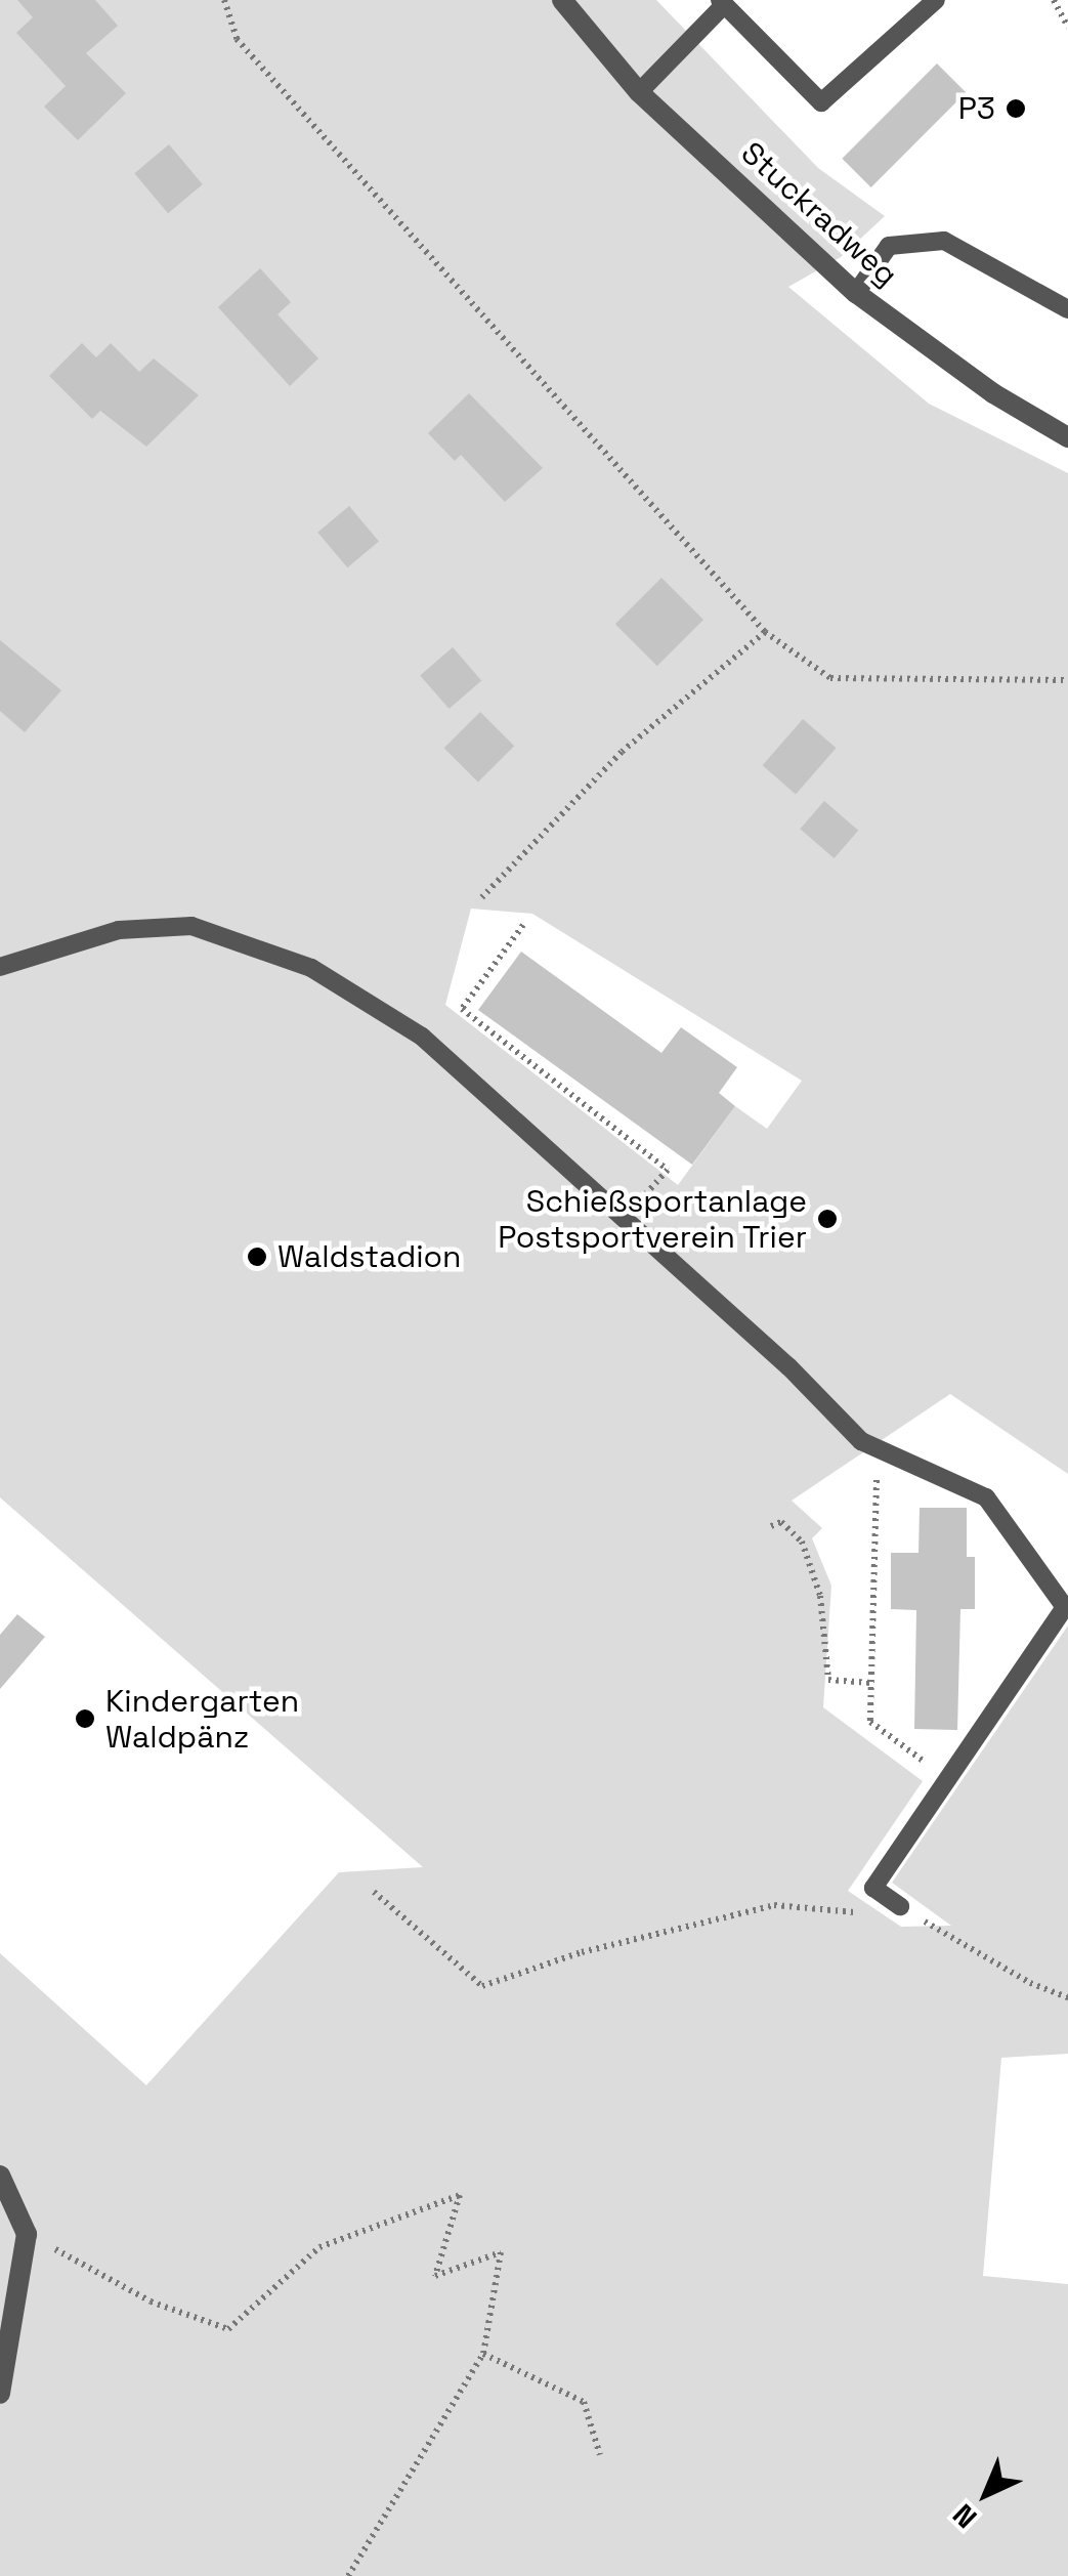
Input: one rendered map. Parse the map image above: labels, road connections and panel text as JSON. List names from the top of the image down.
{
  "streets": {
    "street": ["Stuckradweg"]
  },
  "places": [
    "P3",
    "Schießsportanlage Postsportverein Trier",
    "Waldstadion",
    "Kindergarten Waldpänz"
  ],
  "north": "bottom left"
}
